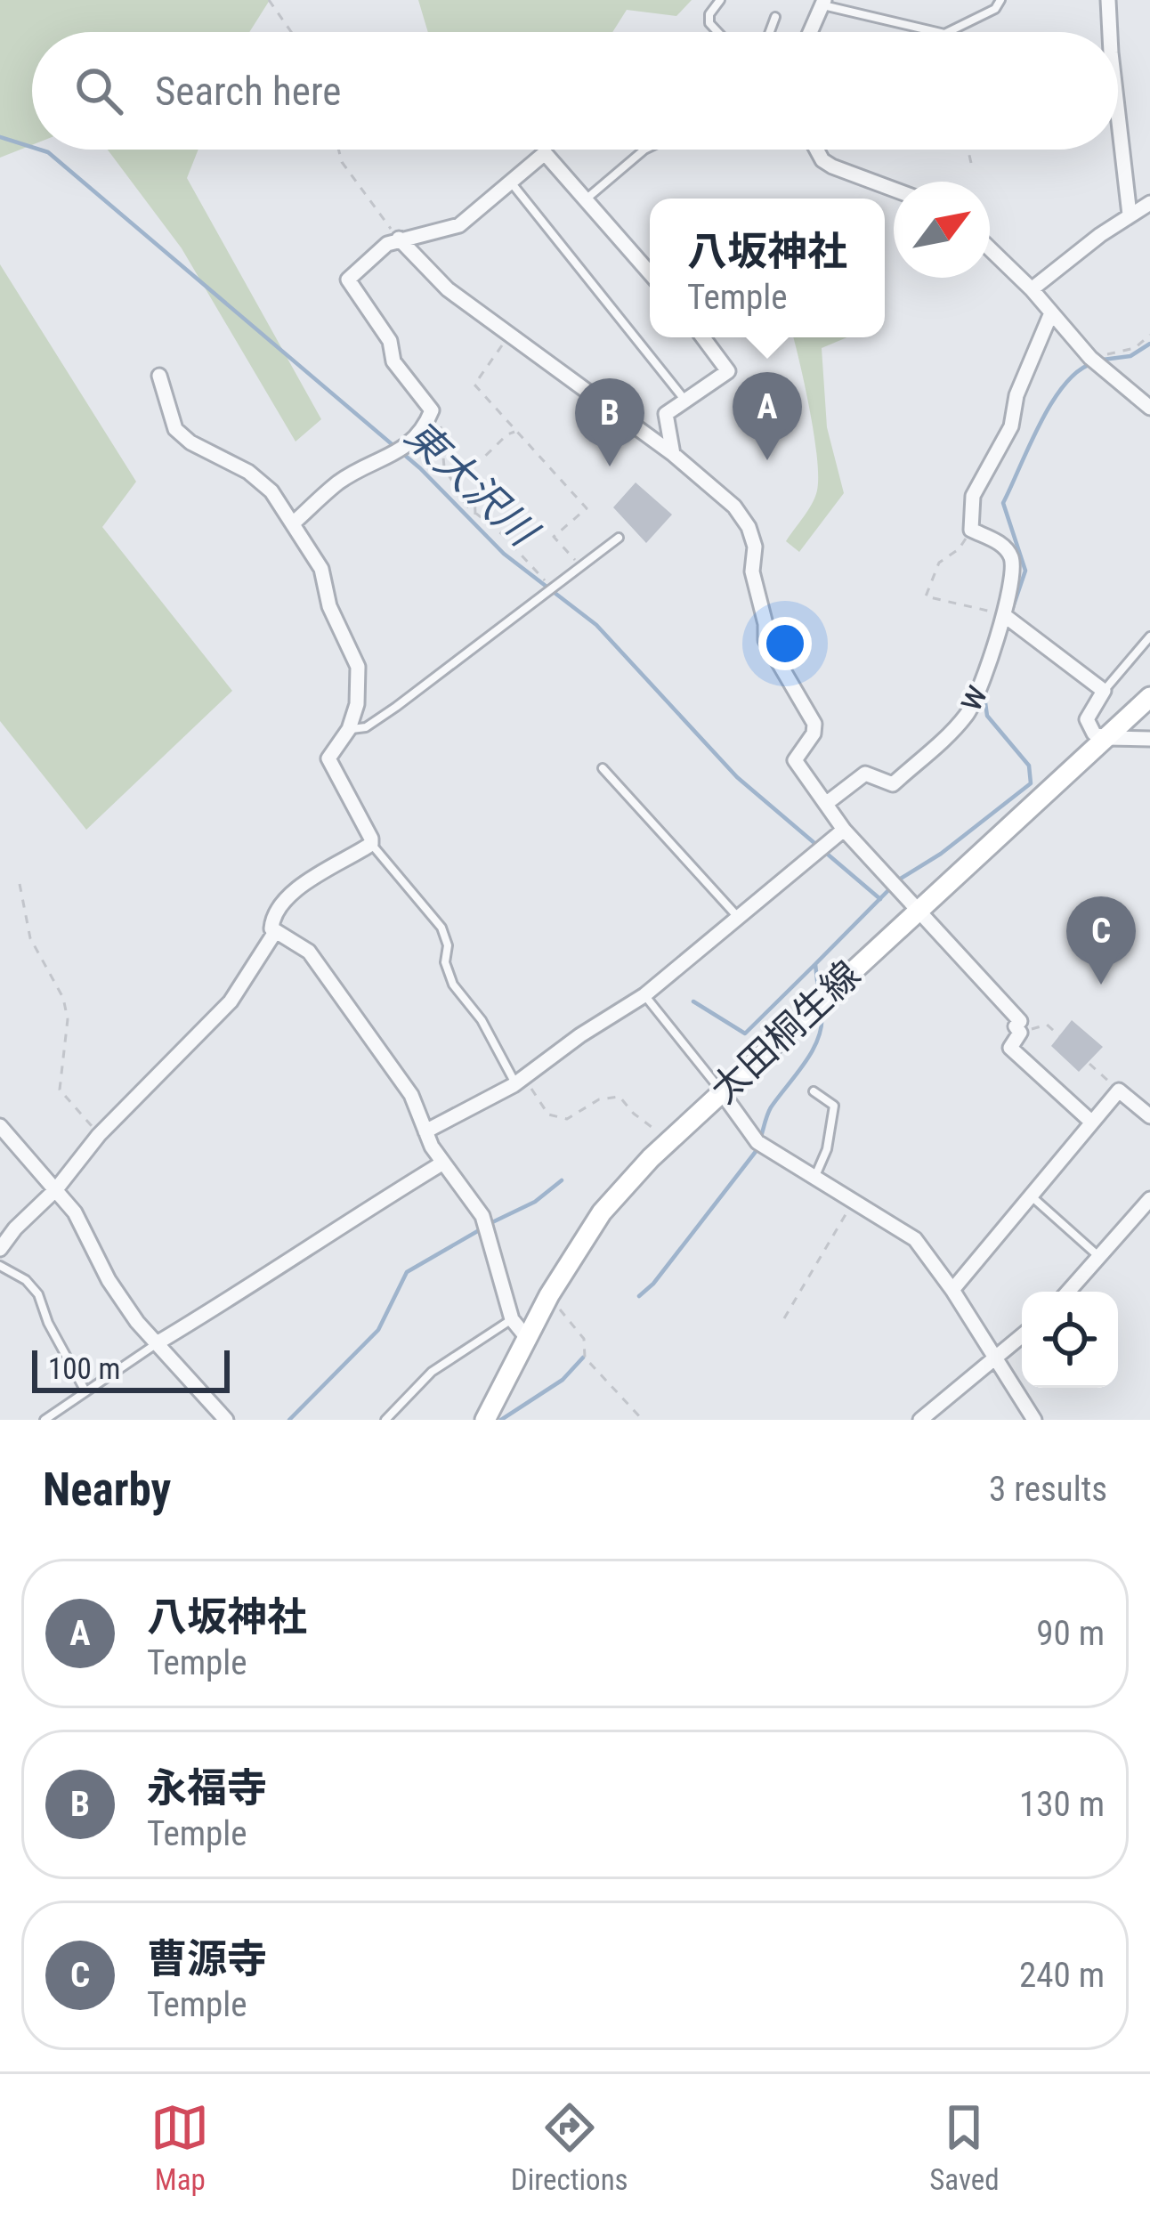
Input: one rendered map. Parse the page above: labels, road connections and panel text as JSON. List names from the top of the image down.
{
  "streets": {
    "main road": ["太田桐生線"],
    "street": ["w"]
  },
  "water": ["東大沢川"],
  "scale_bar": "100 m",
  "north": "top right",
  "page": {
    "search": "Search here",
    "popup": ["八坂神社", "Temple"],
    "pins": ["A", "B", "C"],
    "scale": "100 m",
    "heading": ["Nearby", "3 results"],
    "list": [
      {
        "mark": "A",
        "name": "八坂神社",
        "note": "Temple",
        "value": "90 m"
      },
      {
        "mark": "B",
        "name": "永福寺",
        "note": "Temple",
        "value": "130 m"
      },
      {
        "mark": "C",
        "name": "曹源寺",
        "note": "Temple",
        "value": "240 m"
      }
    ],
    "nav": ["Map", "Directions", "Saved"]
  }
}
